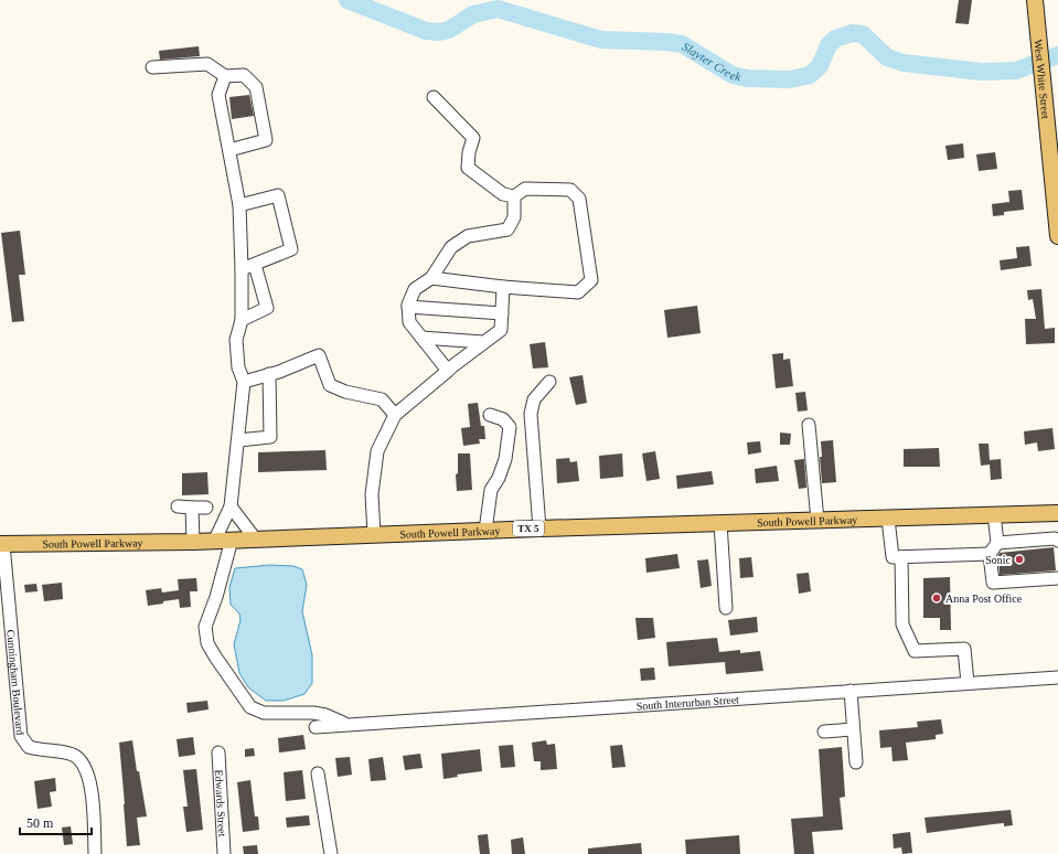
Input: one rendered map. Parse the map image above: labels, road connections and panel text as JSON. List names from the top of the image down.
{
  "streets": {
    "main road": ["West White Street", "South Powell Parkway", "TX 5"],
    "street": ["Cunningham Boulevard", "South Interurban Street", "Edwards Street"]
  },
  "crossings": [
    ["South Powell Parkway", "Cunningham Boulevard"]
  ],
  "water": ["Slayter Creek"],
  "places": ["Sonic", "Anna Post Office"],
  "scale_bar": "50 m"
}
